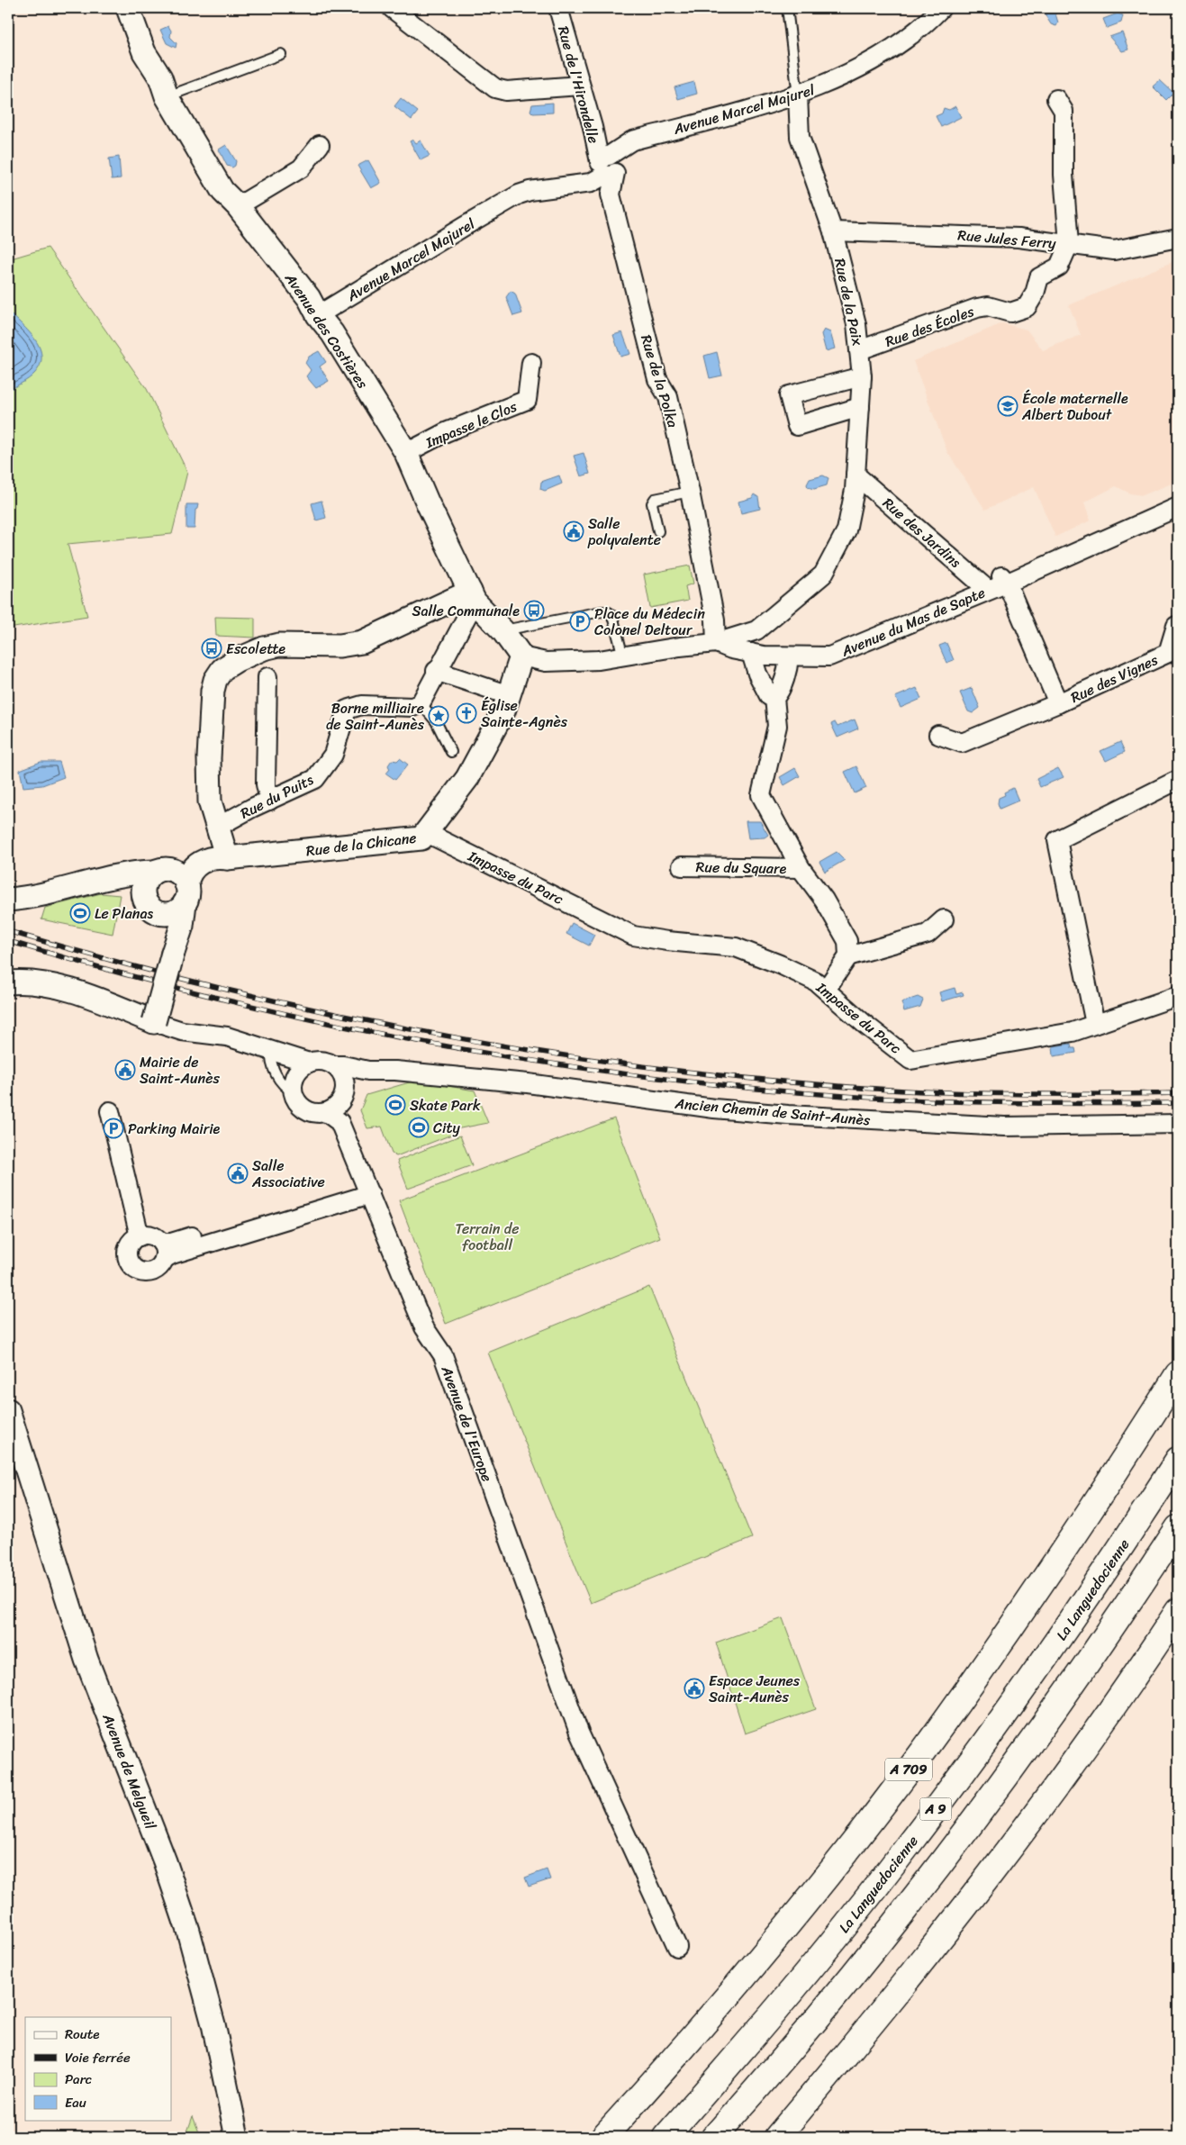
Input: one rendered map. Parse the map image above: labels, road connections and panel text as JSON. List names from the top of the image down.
{
  "streets": {
    "highway": ["La Languedocienne", "A 709", "A 9"],
    "street": [
      "Rue de l'Hirondelle",
      "Avenue Marcel Majurel",
      "Rue Jules Ferry",
      "Rue de la Paix",
      "Rue des Écoles",
      "Avenue des Costières",
      "Rue de la Polka",
      "Impasse le Clos",
      "Rue des Jardins",
      "Avenue du Mas de Sapte",
      "Rue des Vignes",
      "Rue du Puits",
      "Rue de la Chicane",
      "Rue du Square",
      "Impasse du Parc",
      "Ancien Chemin de Saint-Aunès",
      "Avenue de l'Europe",
      "Avenue de Melgueil"
    ]
  },
  "crossings": [
    ["Rue de l'Hirondelle", "Avenue Marcel Majurel"],
    ["Rue de l'Hirondelle", "Rue de la Polka"],
    ["Avenue Marcel Majurel", "Rue de la Paix"],
    ["Avenue Marcel Majurel", "Avenue des Costières"],
    ["Avenue Marcel Majurel", "Rue de la Polka"],
    ["Rue Jules Ferry", "Rue de la Paix"],
    ["Rue Jules Ferry", "Rue des Écoles"],
    ["Rue de la Paix", "Rue des Écoles"],
    ["Rue de la Paix", "Rue de la Polka"],
    ["Rue de la Paix", "Rue des Jardins"],
    ["Rue de la Paix", "Avenue du Mas de Sapte"],
    ["Avenue des Costières", "Impasse le Clos"],
    ["Avenue des Costières", "Avenue du Mas de Sapte"],
    ["Avenue des Costières", "Rue de la Chicane"],
    ["Rue de la Polka", "Avenue du Mas de Sapte"],
    ["Rue des Jardins", "Avenue du Mas de Sapte"],
    ["Avenue du Mas de Sapte", "Rue des Vignes"],
    ["Avenue du Mas de Sapte", "Rue de la Chicane"],
    ["Avenue du Mas de Sapte", "Rue du Square"],
    ["Rue de la Chicane", "Impasse du Parc"],
    ["Ancien Chemin de Saint-Aunès", "Avenue de l'Europe"]
  ],
  "parks": ["Terrain de football"],
  "places": {
    "school or university": ["École maternelle Albert Dubout"],
    "public building": [
      "Salle polyvalente",
      "Mairie de Saint-Aunès",
      "Salle Associative",
      "Espace Jeunes Saint-Aunès"
    ],
    "bus stop": ["Salle Communale", "Escolette"],
    "parking": ["Place du Médecin Colonel Deltour", "Parking Mairie"],
    "church": ["Église Sainte-Agnès"],
    "place": ["Borne milliaire de Saint-Aunès"],
    "sports": ["Le Planas", "Skate Park", "City"]
  },
  "legend": [
    "Route",
    "Voie ferrée",
    "Parc",
    "Eau"
  ]
}
